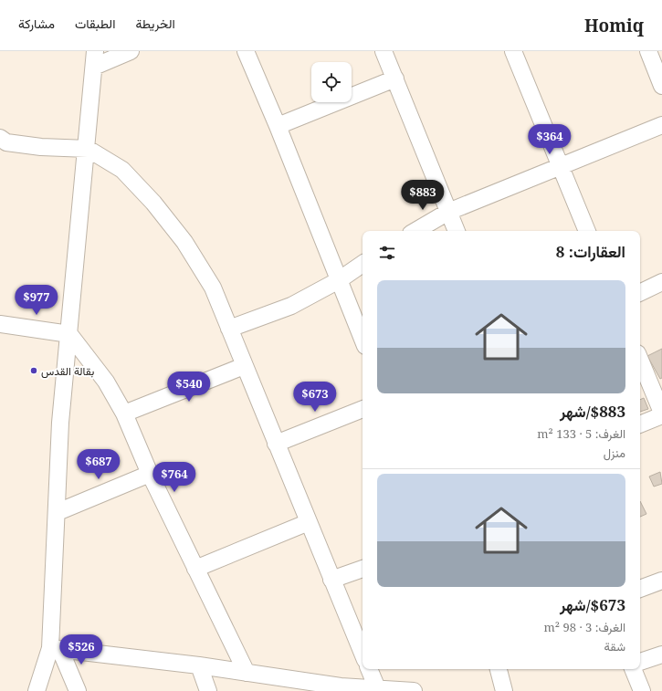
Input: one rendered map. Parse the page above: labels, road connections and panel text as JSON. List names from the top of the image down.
{
  "places": ["بقالة القدس"],
  "page": {
    "header": "Homiq",
    "nav": ["الخريطة", "الطبقات", "مشاركة"],
    "price": [
      "$364",
      "$883",
      "$977",
      "$540",
      "$673",
      "$687",
      "$764",
      "$526"
    ],
    "heading": "العقارات: 8",
    "list": [
      {
        "name": "$883/شهر",
        "note": "الغرف: 5 · 133 m² · منزل"
      },
      {
        "name": "$673/شهر",
        "note": "الغرف: 3 · 98 m² · شقة"
      }
    ]
  }
}
